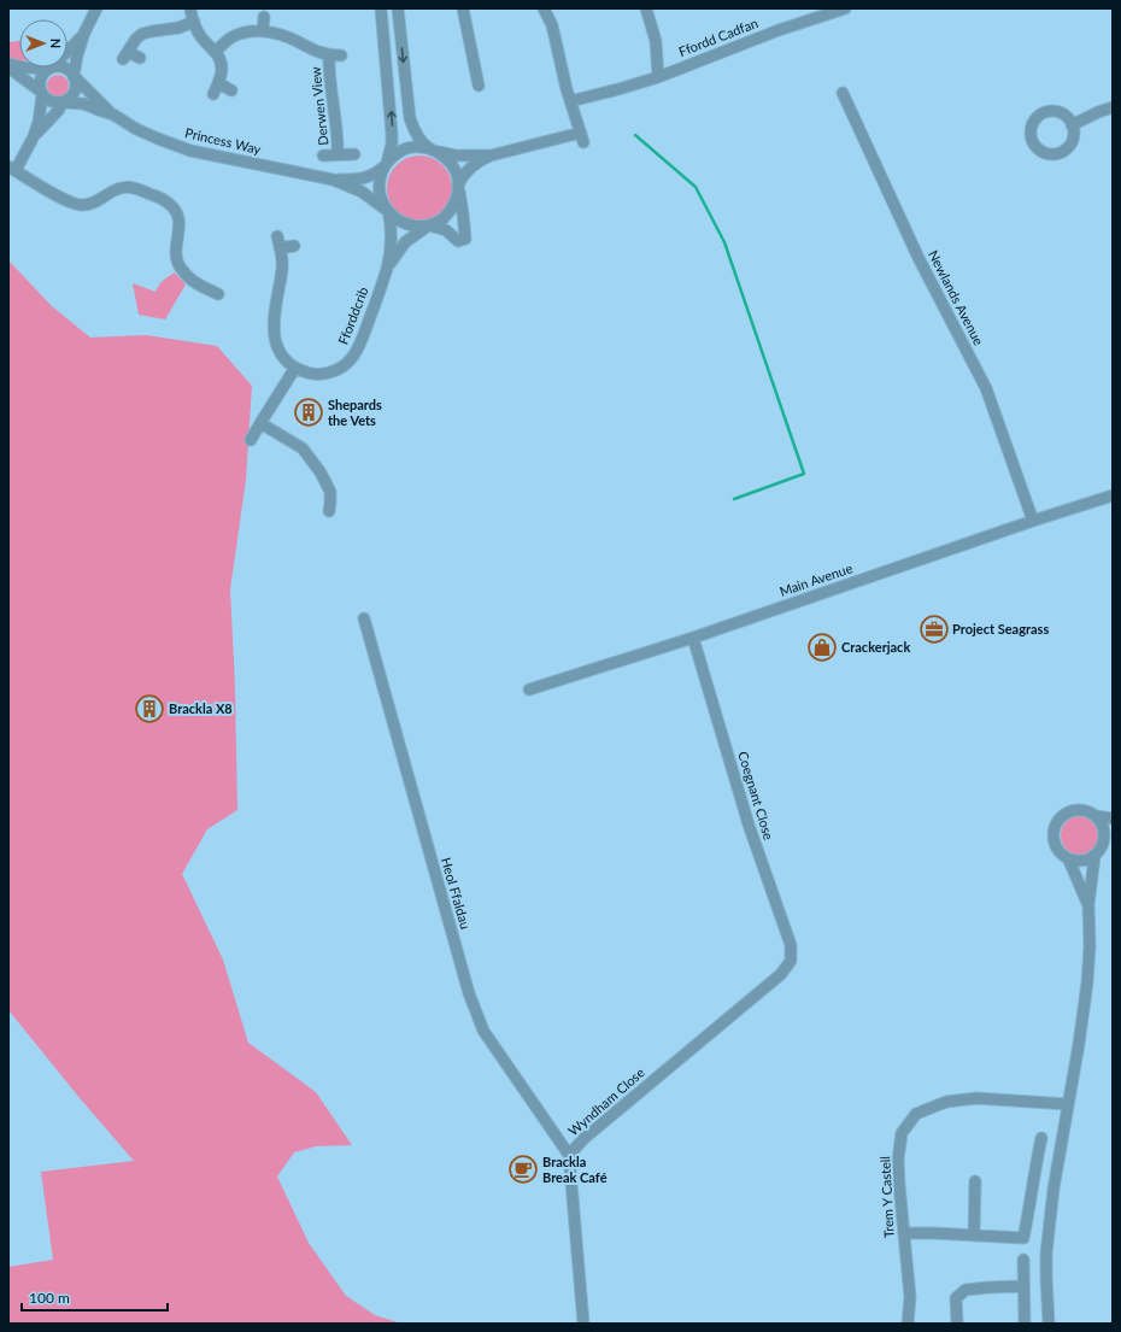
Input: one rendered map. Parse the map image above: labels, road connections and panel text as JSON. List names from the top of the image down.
{
  "streets": {
    "street": [
      "Ffordd Cadfan",
      "Derwen View",
      "Princess Way",
      "Newlands Avenue",
      "Fforddcrib",
      "Main Avenue",
      "Coegnant Close",
      "Heol Ffaldau",
      "Wyndham Close",
      "Trem Y Castell"
    ]
  },
  "crossings": [
    ["Princess Way", "Fforddcrib"],
    ["Newlands Avenue", "Main Avenue"],
    ["Main Avenue", "Coegnant Close"],
    ["Coegnant Close", "Wyndham Close"],
    ["Heol Ffaldau", "Wyndham Close"]
  ],
  "places": {
    "building": ["Shepards the Vets", "Brackla X8"],
    "office": ["Project Seagrass"],
    "shop": ["Crackerjack"],
    "cafe": ["Brackla Break Café"]
  },
  "scale_bar": "100 m",
  "north": "right"
}
